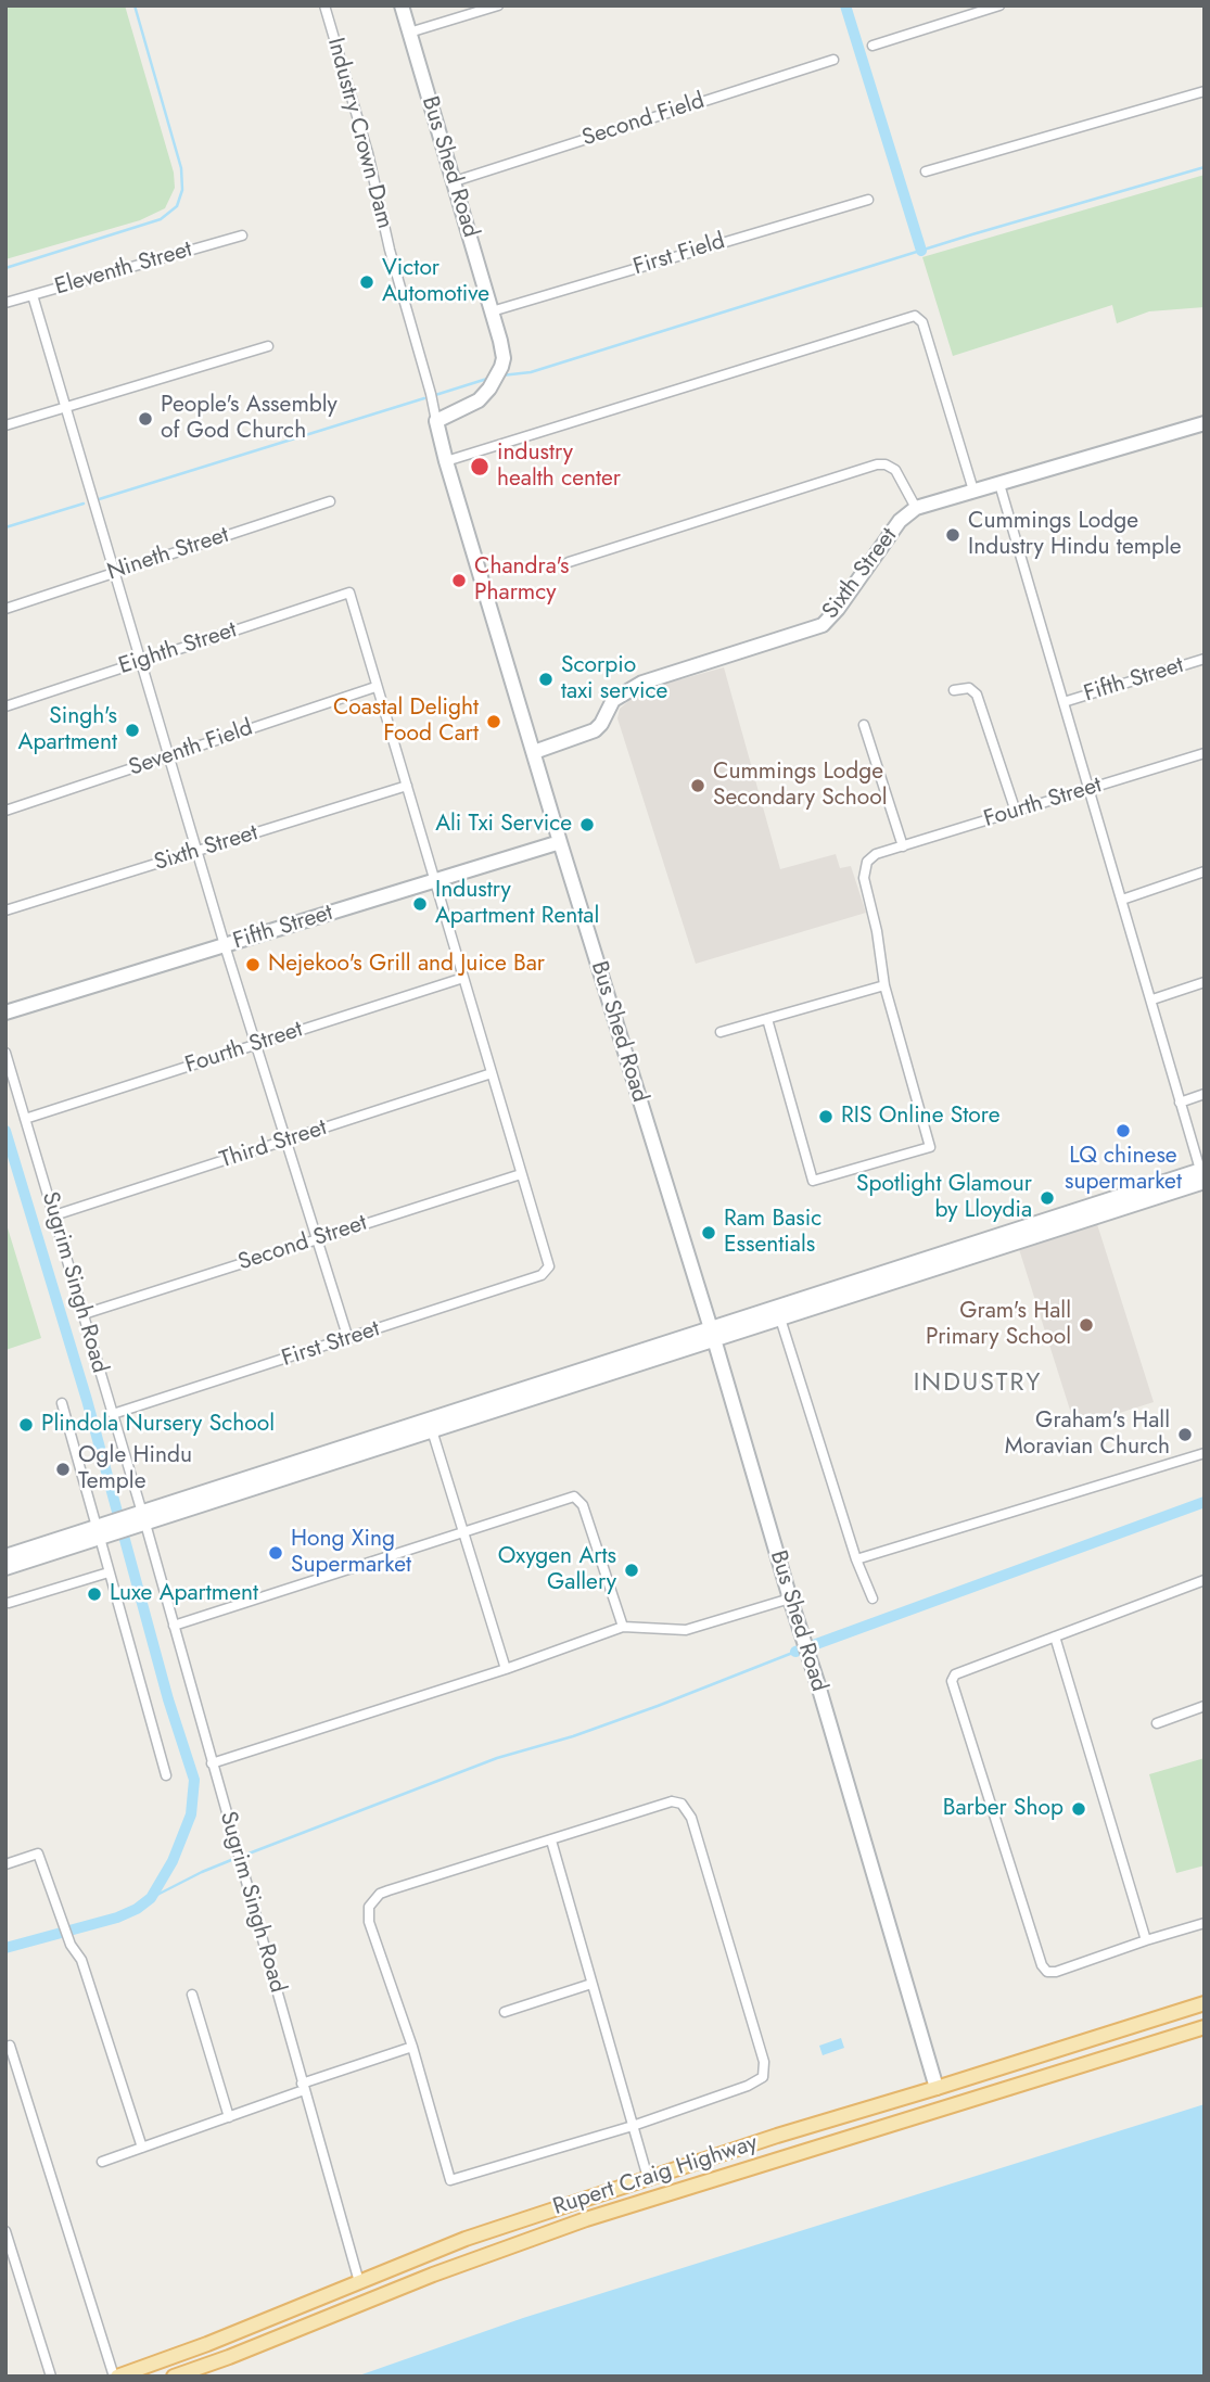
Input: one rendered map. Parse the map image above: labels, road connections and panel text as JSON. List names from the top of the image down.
{
  "streets": {
    "main road": ["Rupert Craig Highway"],
    "street": [
      "Second Field",
      "Industry Crown Dam",
      "Bus Shed Road",
      "First Field",
      "Eleventh Street",
      "Nineth Street",
      "Sixth Street",
      "Eighth Street",
      "Fifth Street",
      "Seventh Field",
      "Fourth Street",
      "Third Street",
      "Second Street",
      "Sugrim Singh Road",
      "First Street"
    ]
  },
  "crossings": [
    ["Second Field", "Bus Shed Road"],
    ["Industry Crown Dam", "Bus Shed Road"],
    ["Bus Shed Road", "First Field"],
    ["Bus Shed Road", "Sixth Street"],
    ["Bus Shed Road", "Fifth Street"],
    ["Bus Shed Road", "Rupert Craig Highway"],
    ["Eighth Street", "Seventh Field"],
    ["Fourth Street", "Sugrim Singh Road"],
    ["Third Street", "Sugrim Singh Road"],
    ["Second Street", "Sugrim Singh Road"],
    ["Second Street", "First Street"],
    ["Sugrim Singh Road", "First Street"],
    ["Sugrim Singh Road", "Rupert Craig Highway"]
  ],
  "districts": ["INDUSTRY"],
  "places": [
    "Victor Automotive",
    "People's Assembly of God Church",
    "industry health center",
    "Cummings Lodge Industry Hindu temple",
    "Chandra's Pharmcy",
    "Scorpio taxi service",
    "Coastal Delight Food Cart",
    "Singh's Apartment",
    "Cummings Lodge Secondary School",
    "Ali Txi Service",
    "Industry Apartment Rental",
    "Nejekoo's Grill and Juice Bar",
    "RIS Online Store",
    "LQ chinese supermarket",
    "Spotlight Glamour by Lloydia",
    "Ram Basic Essentials",
    "Gram's Hall Primary School",
    "Plindola Nursery School",
    "Graham's Hall Moravian Church",
    "Ogle Hindu Temple",
    "Hong Xing Supermarket",
    "Oxygen Arts Gallery",
    "Luxe Apartment",
    "Barber Shop"
  ]
}
